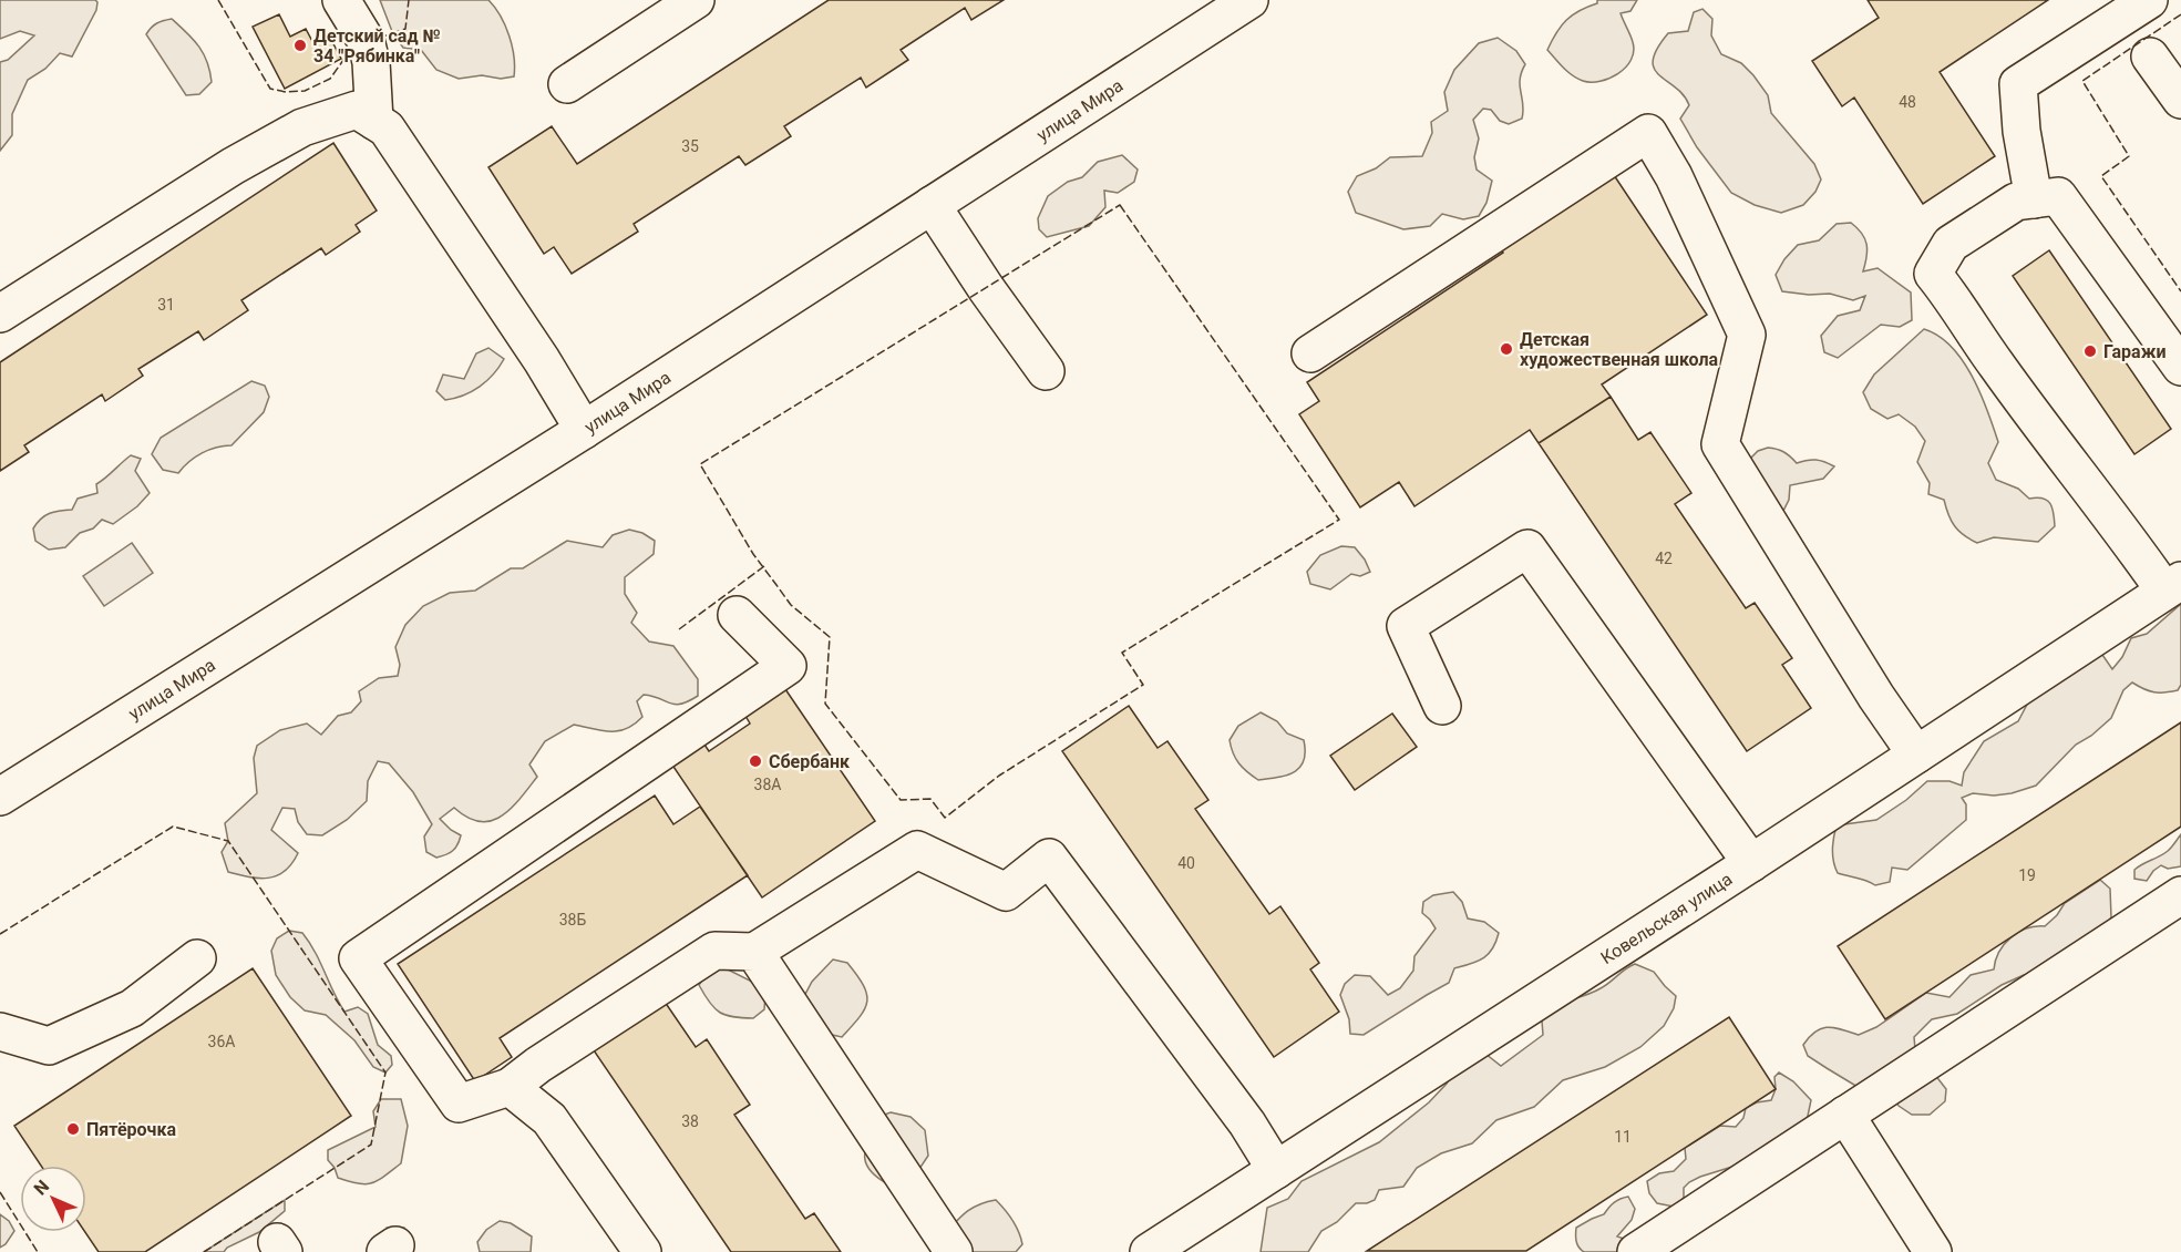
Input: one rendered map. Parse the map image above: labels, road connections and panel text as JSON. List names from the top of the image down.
{
  "streets": {
    "main road": ["улица Мира", "Ковельская улица"]
  },
  "places": [
    "Детский сад № 34 \"Рябинка\"",
    "Детская художественная школа",
    "Гаражи",
    "Сбербанк",
    "Пятёрочка"
  ],
  "house_numbers": [
    "48",
    "35",
    "31",
    "42",
    "38А",
    "40",
    "19",
    "38Б",
    "36А",
    "38",
    "11"
  ],
  "north": "top left"
}
